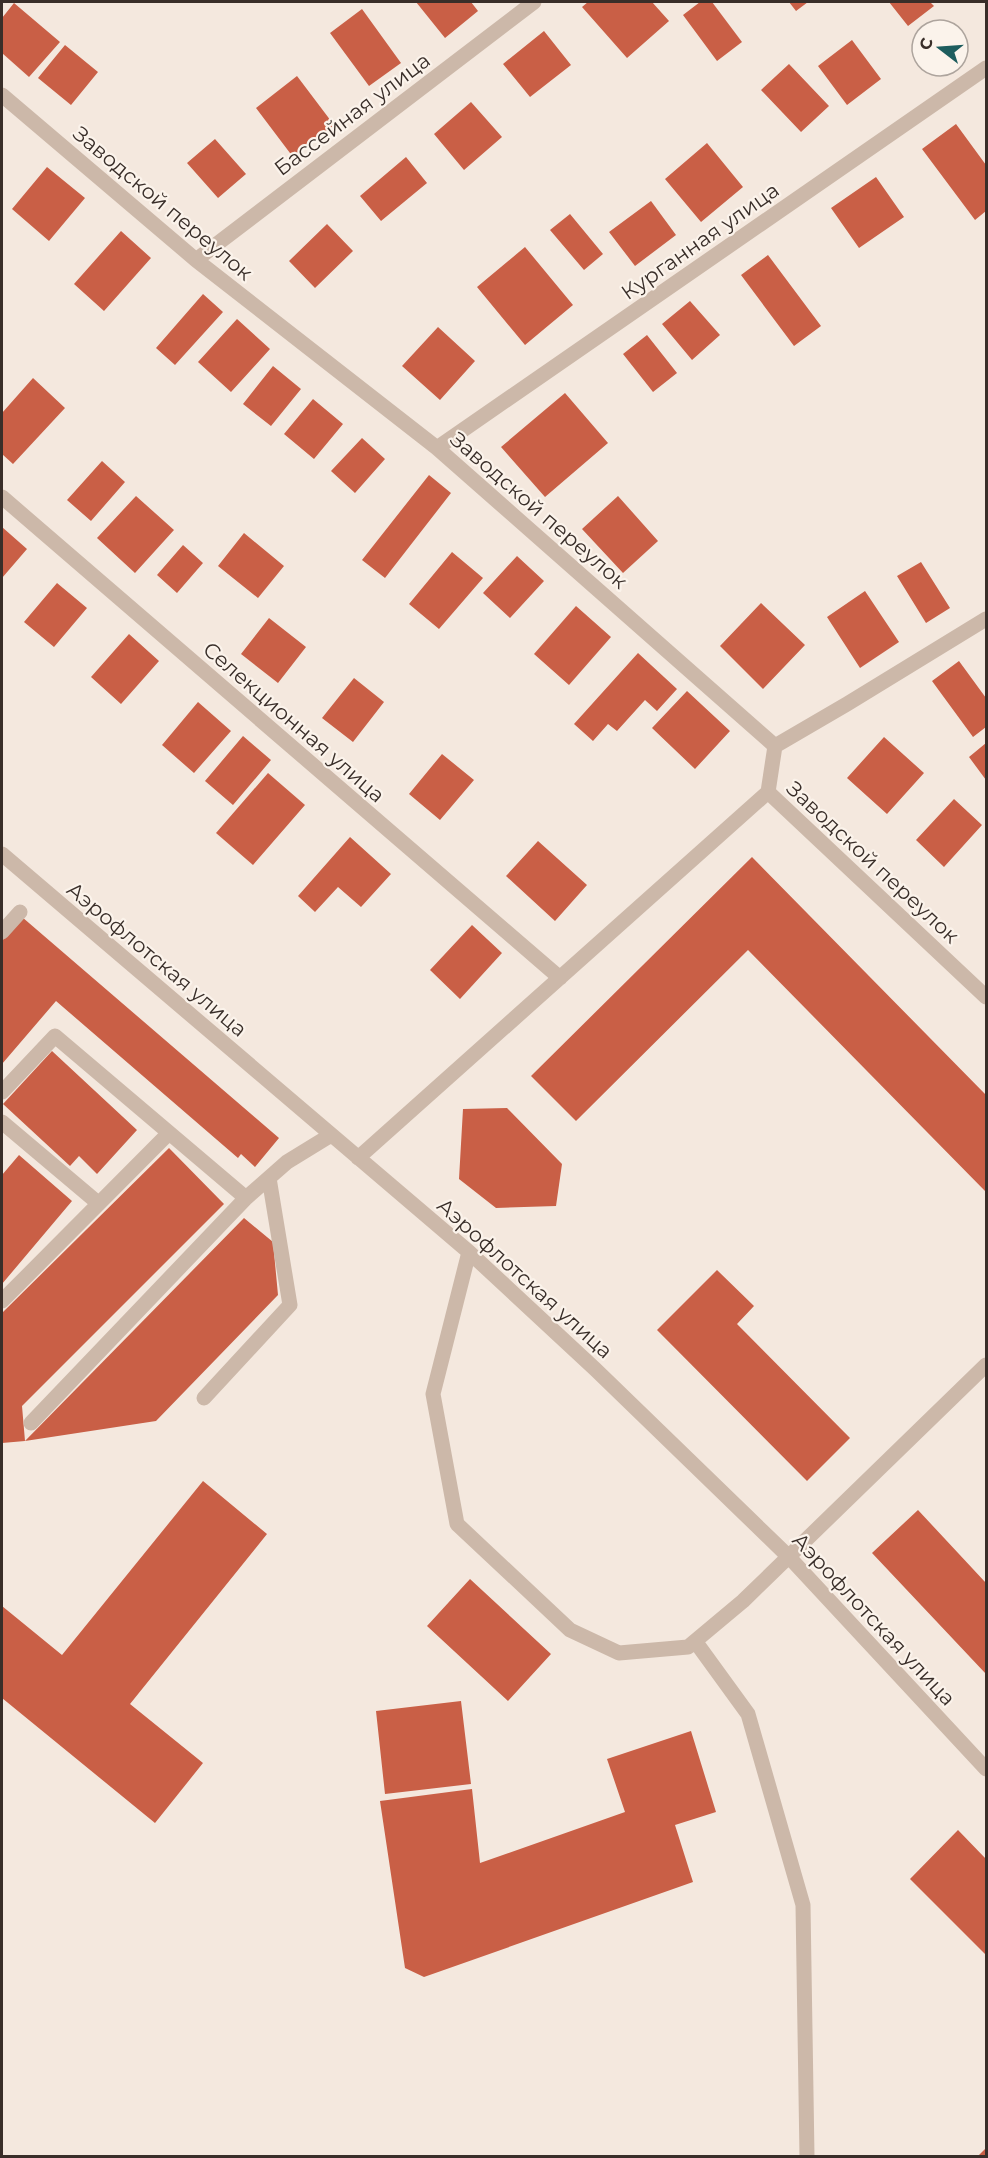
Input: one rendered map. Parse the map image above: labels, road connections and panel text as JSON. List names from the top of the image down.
{
  "streets": {
    "street": [
      "Бассейная улица",
      "Заводской переулок",
      "Курганная улица",
      "Селекционная улица",
      "Аэрофлотская улица"
    ]
  },
  "crossings": [
    ["Бассейная улица", "Заводской переулок"],
    ["Заводской переулок", "Курганная улица"]
  ],
  "north": "left"
}
